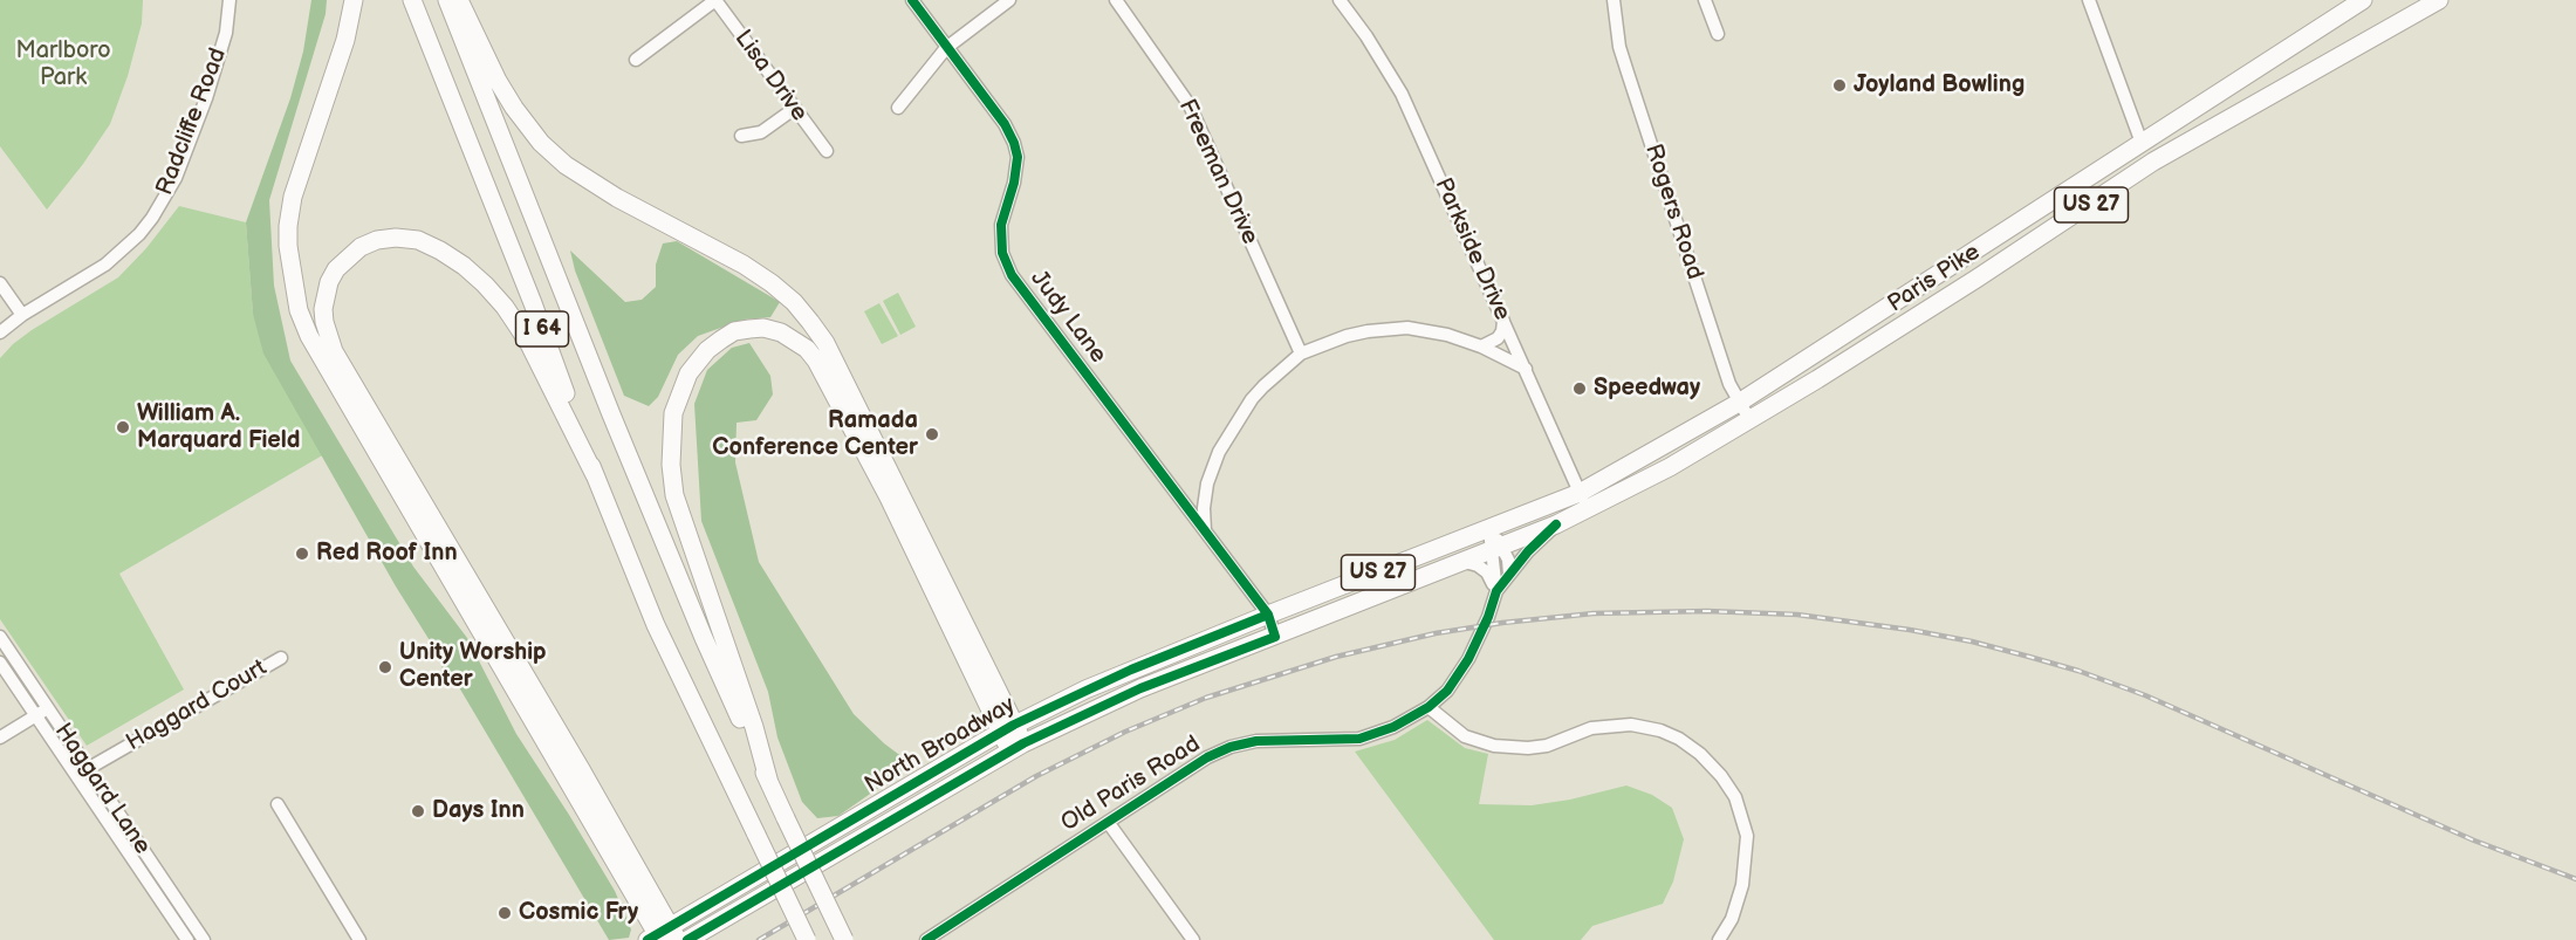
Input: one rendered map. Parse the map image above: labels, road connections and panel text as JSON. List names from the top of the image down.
{
  "streets": {
    "highway": [
      "US 27",
      "Paris Pike",
      "I 64",
      "North Broadway"
    ],
    "street": [
      "Lisa Drive",
      "Radcliffe Road",
      "Freeman Drive",
      "Rogers Road",
      "Parkside Drive",
      "Judy Lane",
      "Haggard Court",
      "Old Paris Road",
      "Haggard Lane"
    ]
  },
  "crossings": [
    ["Rogers Road", "Paris Pike"],
    ["Parkside Drive", "Paris Pike"],
    ["Parkside Drive", "North Broadway"],
    ["Paris Pike", "North Broadway"],
    ["Judy Lane", "North Broadway"],
    ["Haggard Court", "Haggard Lane"],
    ["North Broadway", "Old Paris Road"]
  ],
  "parks": ["Marlboro Park"],
  "places": [
    "Joyland Bowling",
    "Speedway",
    "William A. Marquard Field",
    "Ramada Conference Center",
    "Red Roof Inn",
    "Unity Worship Center",
    "Days Inn",
    "Cosmic Fry"
  ]
}
